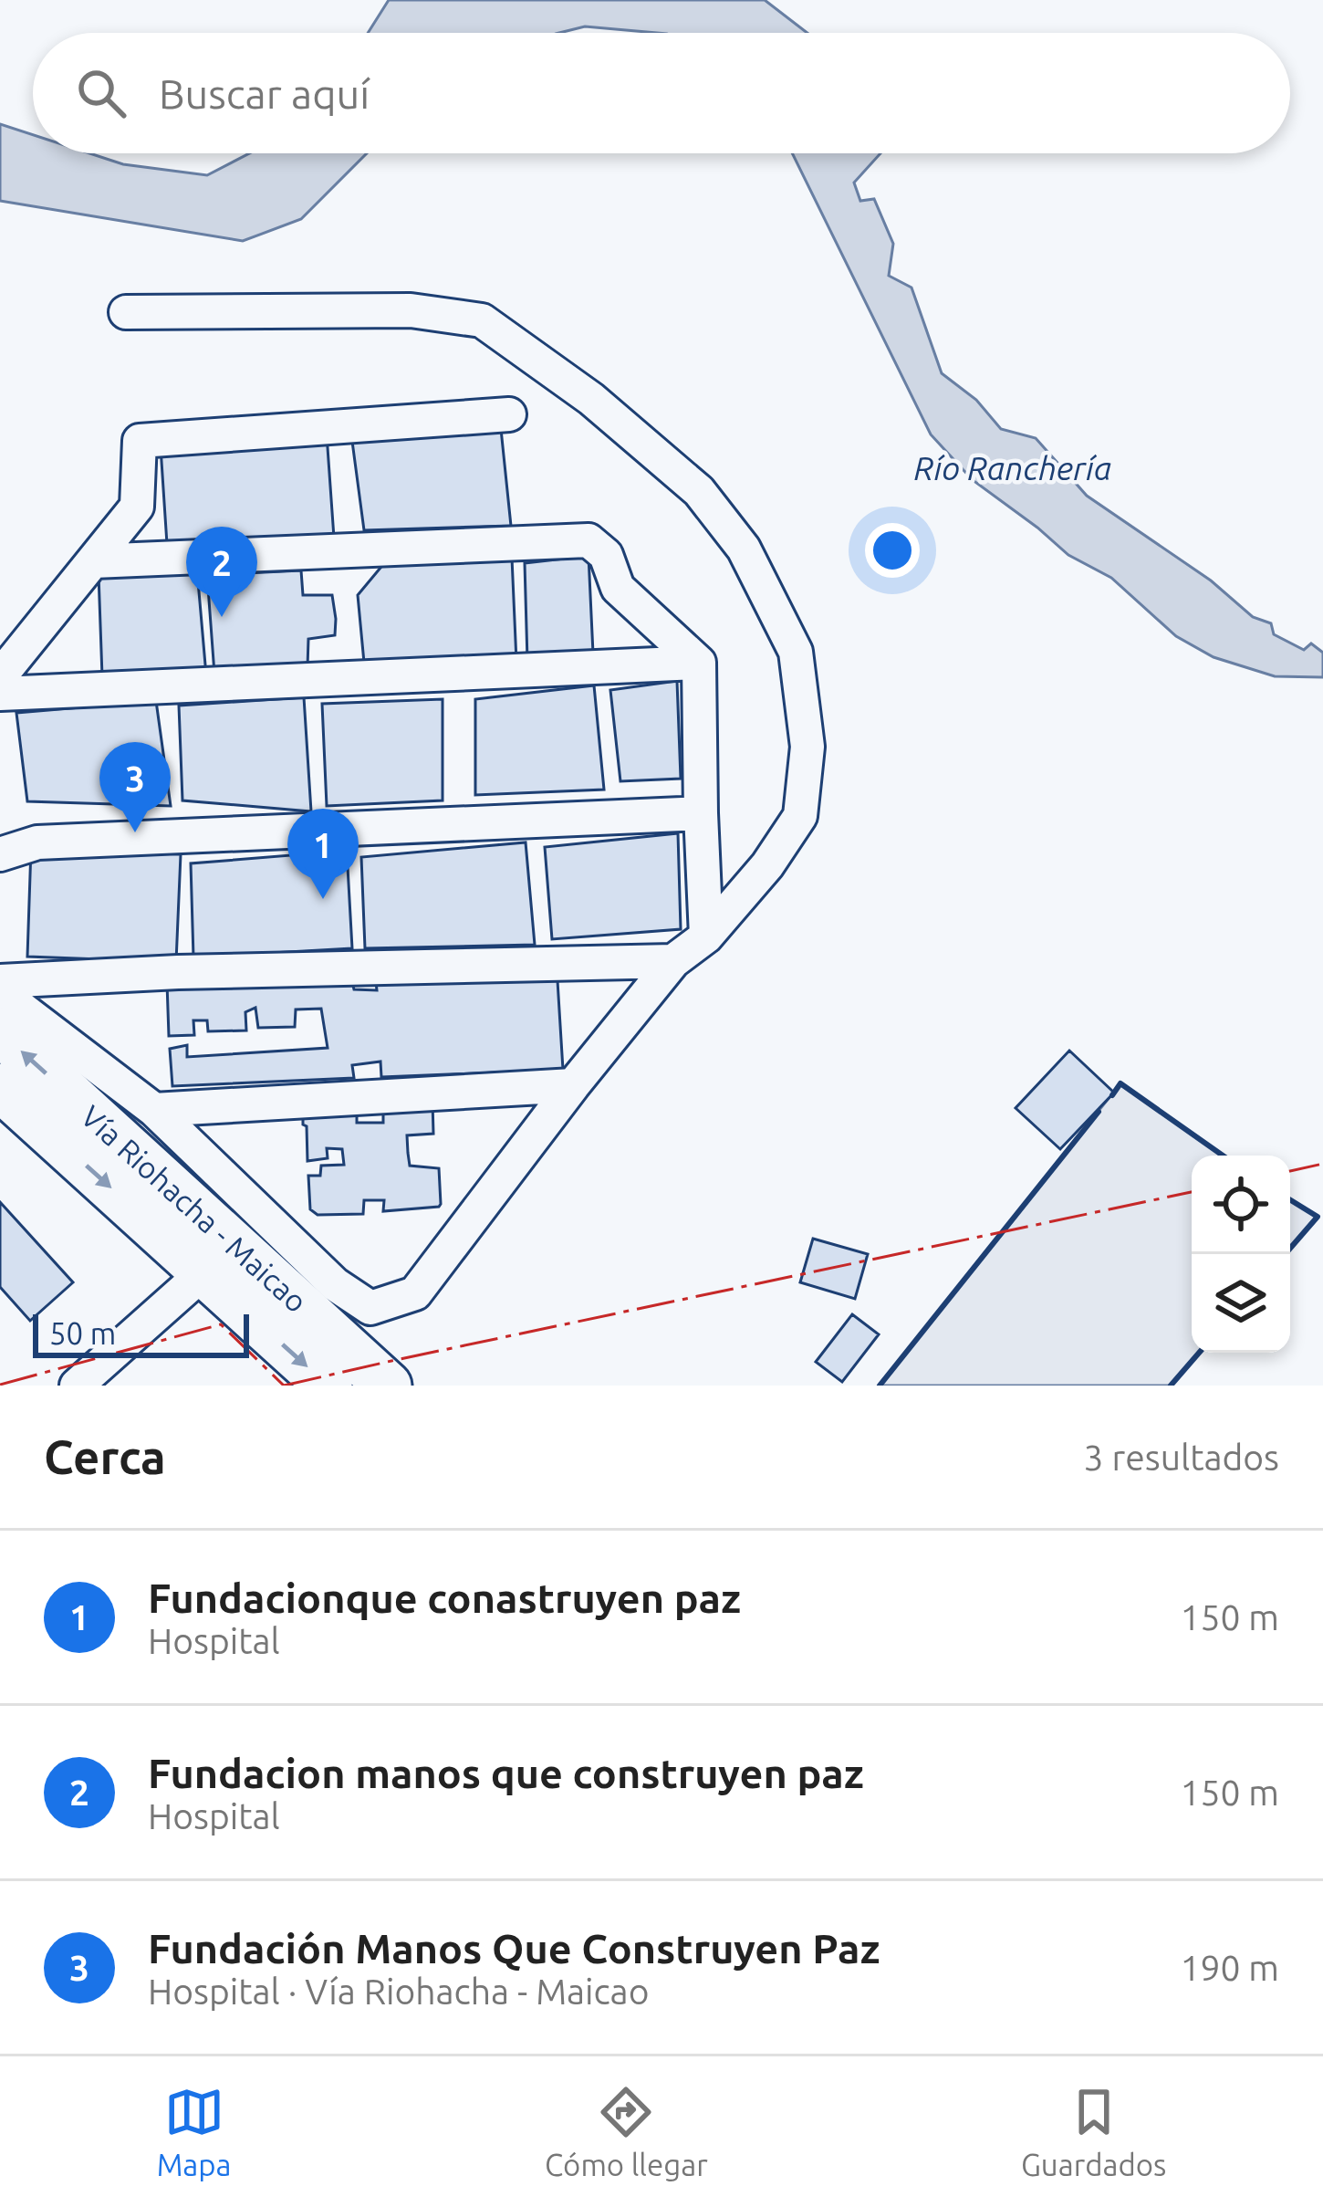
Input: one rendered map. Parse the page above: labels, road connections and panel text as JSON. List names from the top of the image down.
{
  "streets": {
    "highway": ["Vía Riohacha - Maicao"]
  },
  "water": ["Río Ranchería"],
  "scale_bar": "50 m",
  "page": {
    "search": "Buscar aquí",
    "pins": ["2", "3", "1"],
    "scale": "50 m",
    "heading": ["Cerca", "3 resultados"],
    "list": [
      {
        "mark": "1",
        "name": "Fundacionque conastruyen paz",
        "note": "Hospital",
        "value": "150 m"
      },
      {
        "mark": "2",
        "name": "Fundacion manos que construyen paz",
        "note": "Hospital",
        "value": "150 m"
      },
      {
        "mark": "3",
        "name": "Fundación Manos Que Construyen Paz",
        "note": "Hospital · Vía Riohacha - Maicao",
        "value": "190 m"
      }
    ],
    "nav": ["Mapa", "Cómo llegar", "Guardados"]
  }
}
